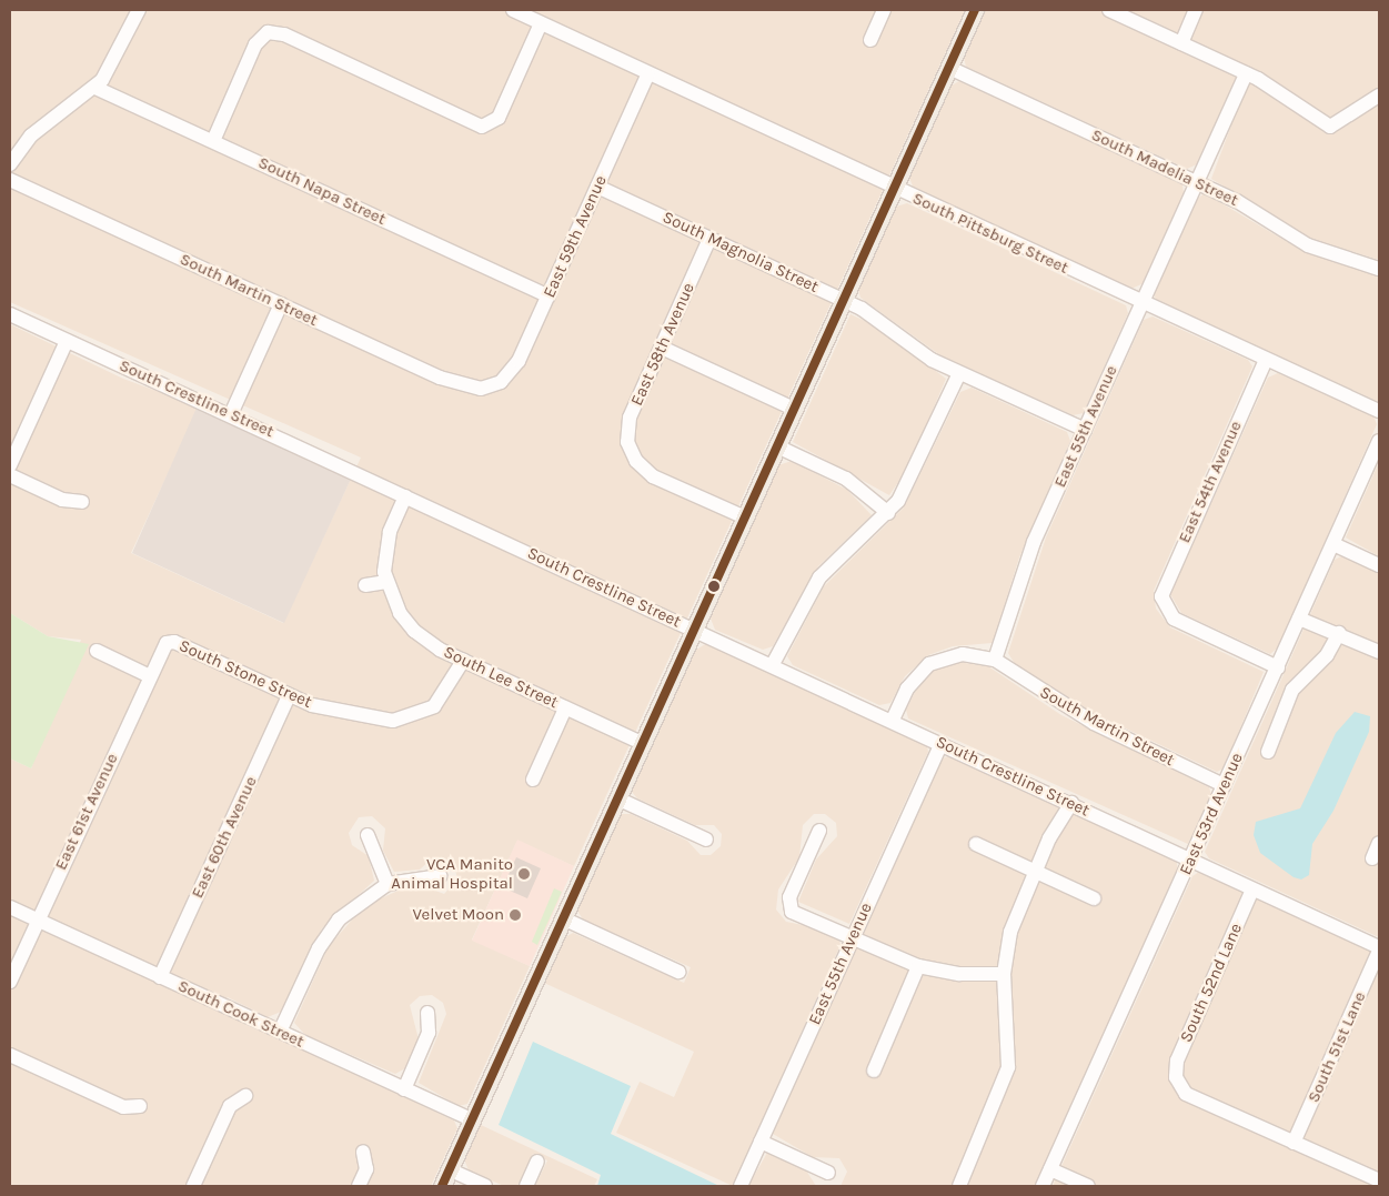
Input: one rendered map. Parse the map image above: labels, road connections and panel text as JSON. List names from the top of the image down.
{
  "streets": {
    "street": [
      "South Madelia Street",
      "South Napa Street",
      "South Pittsburg Street",
      "East 59th Avenue",
      "South Magnolia Street",
      "South Martin Street",
      "East 58th Avenue",
      "South Crestline Street",
      "East 55th Avenue",
      "East 54th Avenue",
      "South Stone Street",
      "South Lee Street",
      "East 61st Avenue",
      "East 53rd Avenue",
      "East 60th Avenue",
      "South 52nd Lane",
      "South Cook Street",
      "South 51st Lane"
    ]
  },
  "crossings": [
    ["South Madelia Street", "East 55th Avenue"],
    ["South Napa Street", "East 59th Avenue"],
    ["South Pittsburg Street", "East 59th Avenue"],
    ["South Pittsburg Street", "East 55th Avenue"],
    ["South Pittsburg Street", "East 54th Avenue"],
    ["East 59th Avenue", "South Magnolia Street"],
    ["East 59th Avenue", "South Martin Street"],
    ["South Magnolia Street", "East 58th Avenue"],
    ["South Magnolia Street", "East 55th Avenue"],
    ["South Martin Street", "East 55th Avenue"],
    ["South Martin Street", "East 53rd Avenue"],
    ["South Crestline Street", "East 55th Avenue"],
    ["South Crestline Street", "East 53rd Avenue"],
    ["South Crestline Street", "South 52nd Lane"],
    ["South Crestline Street", "South 51st Lane"],
    ["East 54th Avenue", "East 53rd Avenue"],
    ["South Stone Street", "South Lee Street"],
    ["South Stone Street", "East 61st Avenue"],
    ["South Stone Street", "East 60th Avenue"],
    ["East 61st Avenue", "South Cook Street"],
    ["East 60th Avenue", "South Cook Street"],
    ["South 52nd Lane", "South 51st Lane"]
  ],
  "places": ["VCA Manito Animal Hospital", "Velvet Moon"]
}
